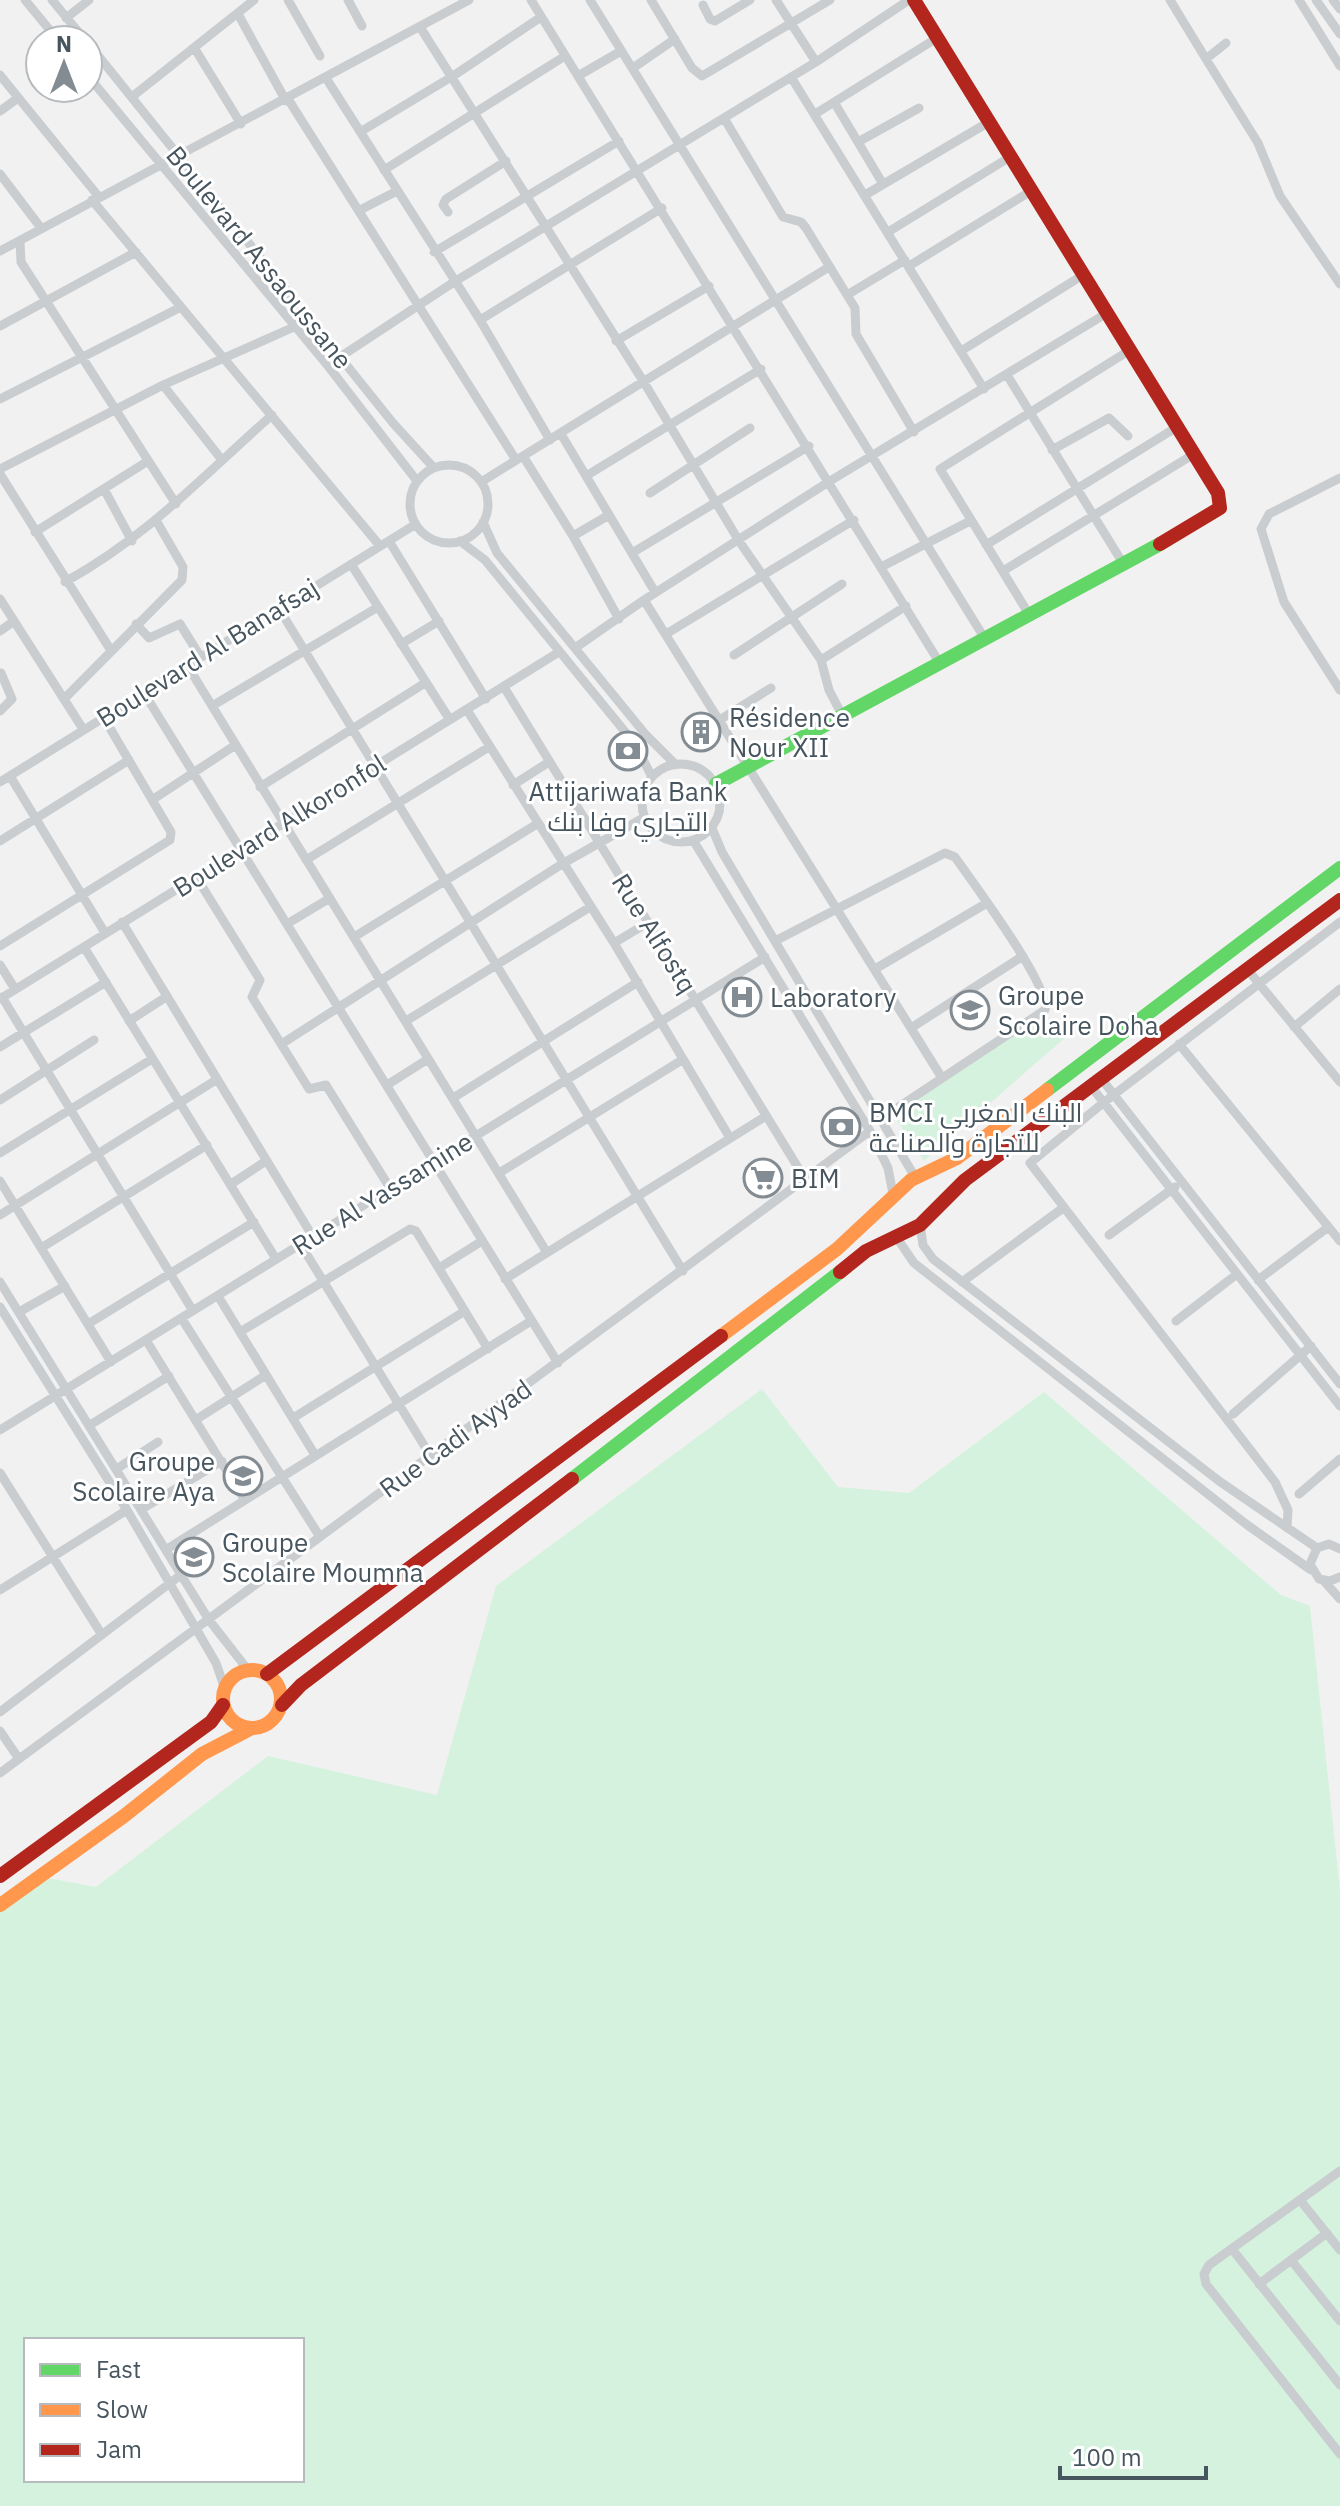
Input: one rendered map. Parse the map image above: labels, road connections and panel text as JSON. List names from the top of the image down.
{
  "streets": {
    "street": [
      "Boulevard Assaoussane",
      "Boulevard Al Banafsaj",
      "Boulevard Alkoronfol",
      "Rue Alfostq",
      "Rue Al Yassamine",
      "Rue Cadi Ayyad"
    ]
  },
  "crossings": [
    ["Boulevard Assaoussane", "Boulevard Al Banafsaj"],
    ["Boulevard Alkoronfol", "Rue Alfostq"],
    ["Rue Alfostq", "Rue Al Yassamine"],
    ["Rue Alfostq", "Rue Cadi Ayyad"]
  ],
  "places": {
    "building": ["Résidence Nour XII"],
    "bank": ["Attijariwafa Bank التجاري وفا بنك", "BMCI البنك المغربي للتجارة والصناعة"],
    "hospital": ["Laboratory"],
    "school or university": ["Groupe Scolaire Doha", "Groupe Scolaire Aya", "Groupe Scolaire Moumna"],
    "supermarket": ["BIM"]
  },
  "legend": ["Fast", "Slow", "Jam"],
  "scale_bar": "100 m",
  "north": "top"
}
